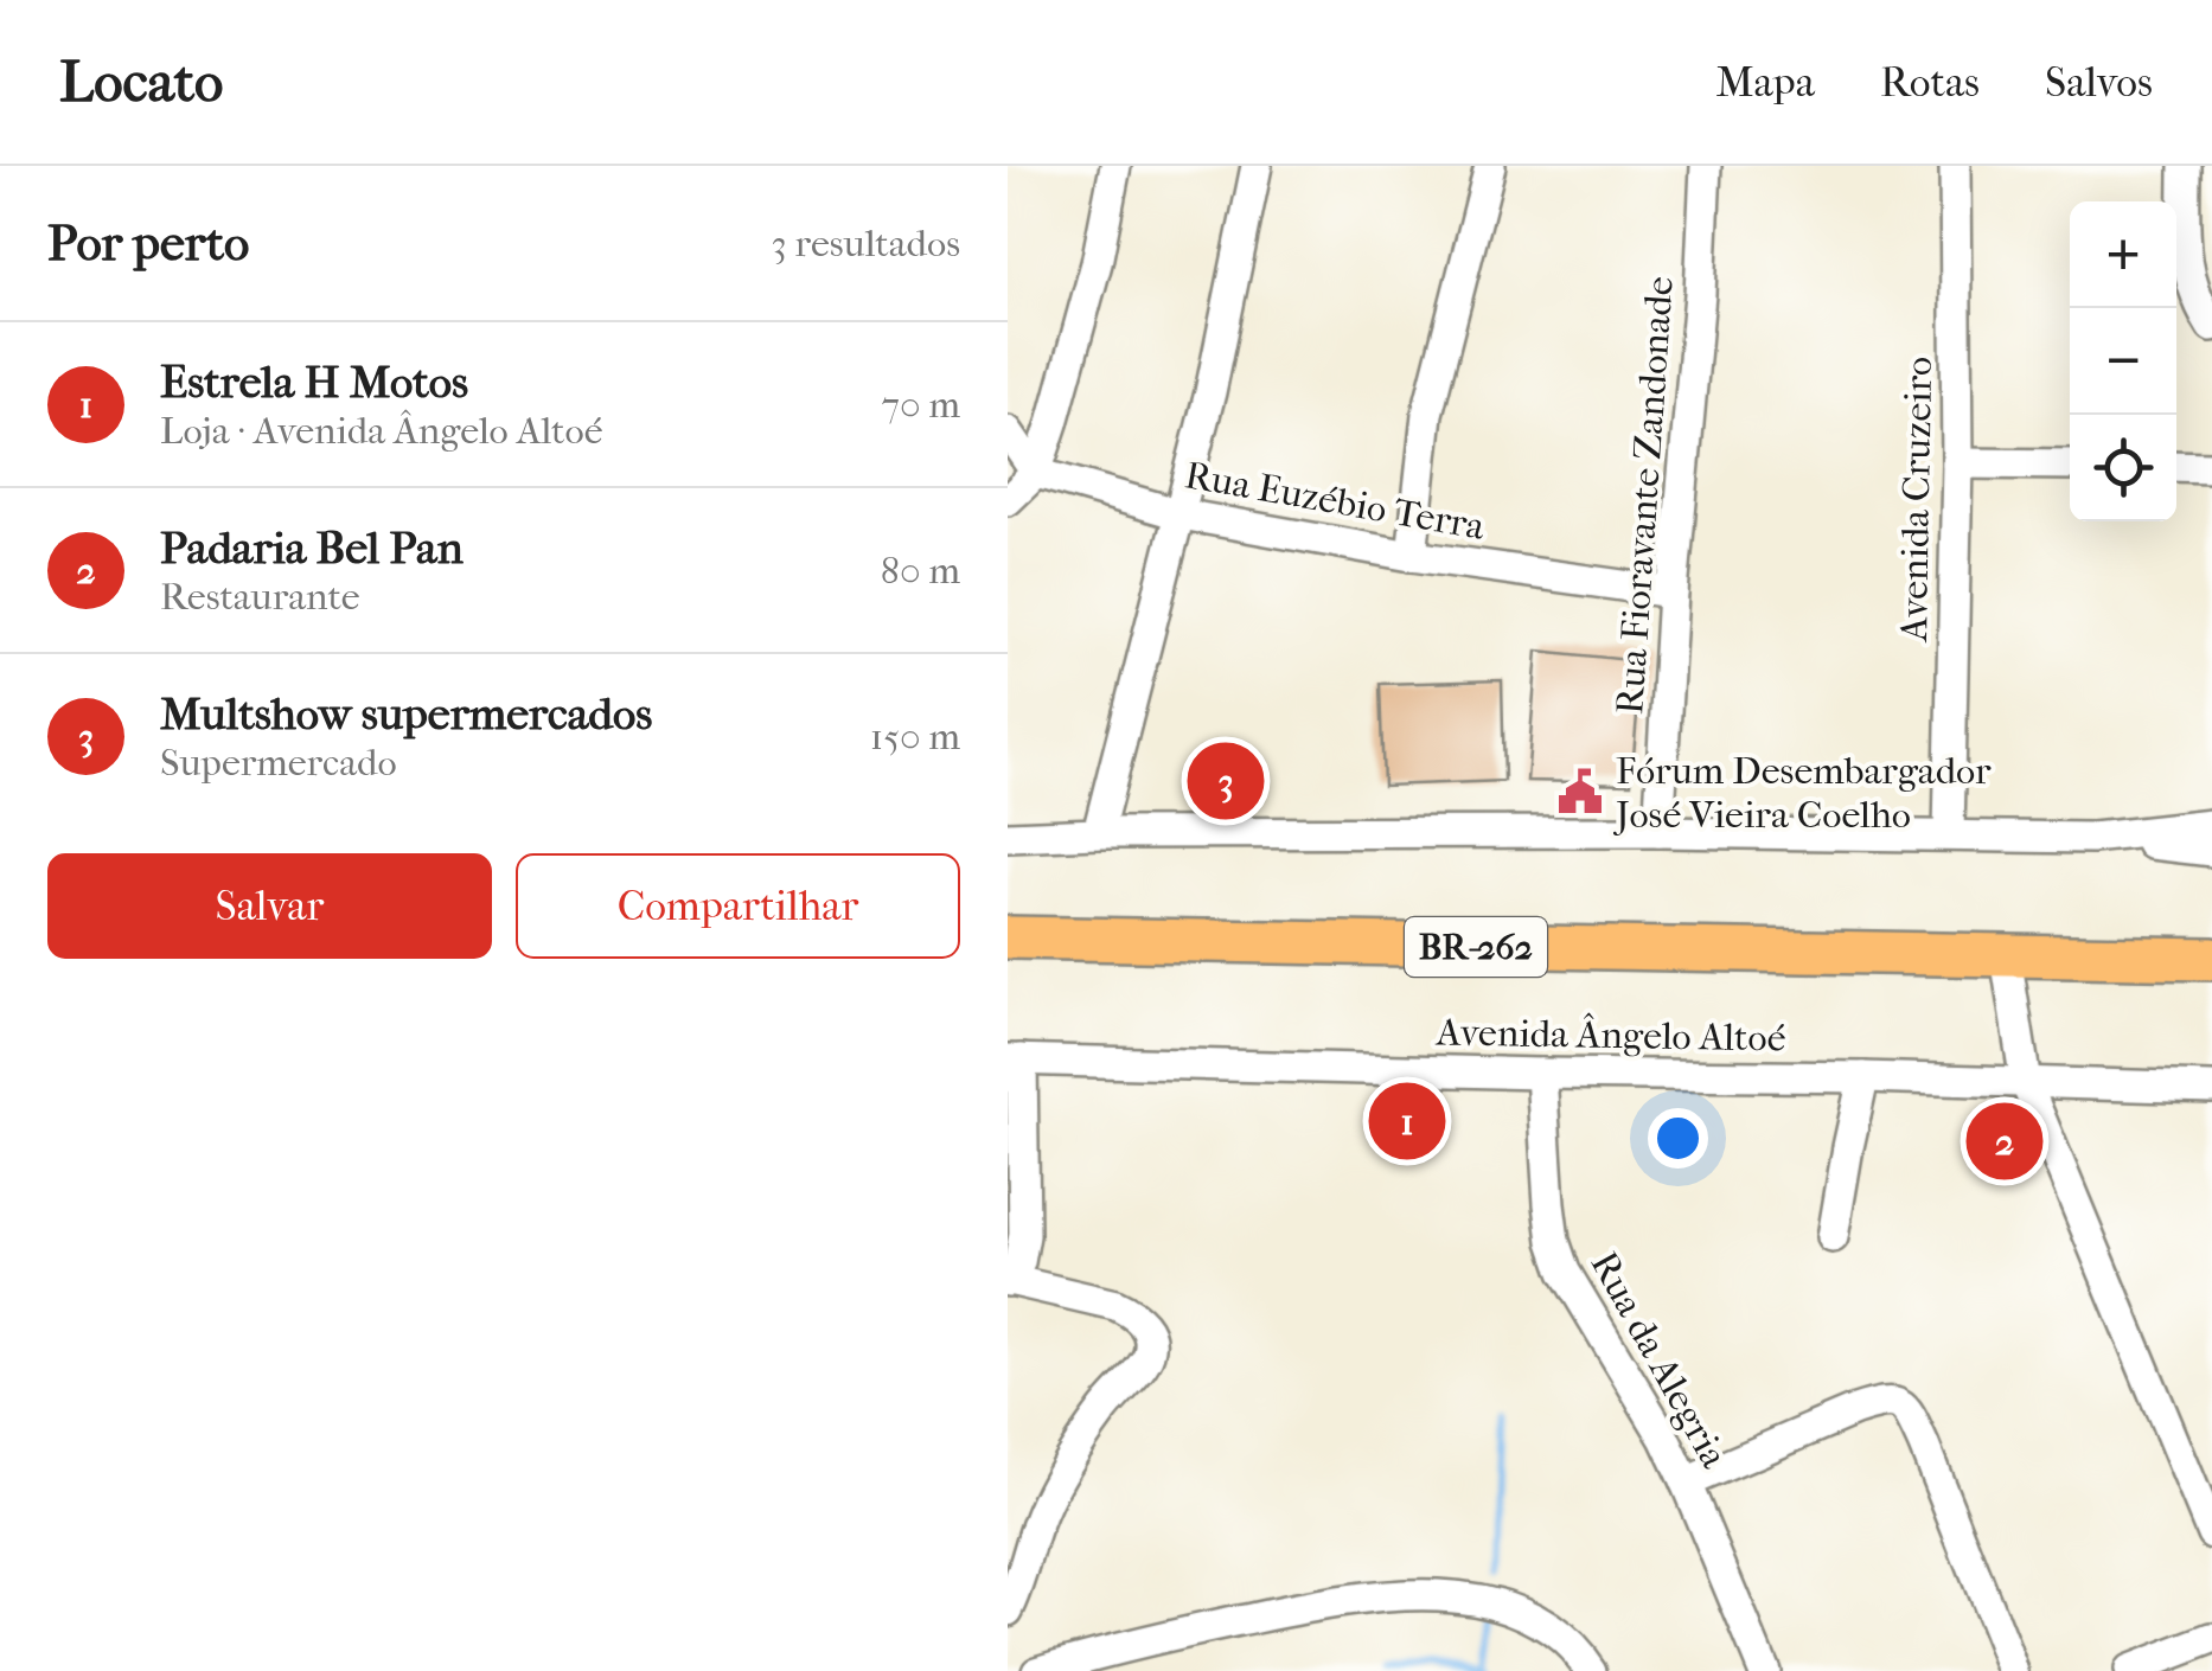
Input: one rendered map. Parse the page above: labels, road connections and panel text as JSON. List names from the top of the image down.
{
  "streets": {
    "highway": ["BR-262"],
    "street": [
      "Rua Fioravante Zandonade",
      "Avenida Cruzeiro",
      "Rua Euzébio Terra",
      "Avenida Ângelo Altoé",
      "Rua da Alegria"
    ]
  },
  "crossings": [
    ["Rua Fioravante Zandonade", "Rua Euzébio Terra"],
    ["Avenida Ângelo Altoé", "Rua da Alegria"]
  ],
  "places": {
    "public building": ["Fórum Desembargador José Vieira Coelho"]
  },
  "page": {
    "header": "Locato",
    "nav": ["Mapa", "Rotas", "Salvos"],
    "heading": ["Por perto", "3 resultados"],
    "map_buttons": ["+", "−"],
    "list": [
      {
        "mark": "1",
        "name": "Estrela H Motos",
        "note": "Loja · Avenida Ângelo Altoé",
        "value": "70 m"
      },
      {
        "mark": "2",
        "name": "Padaria Bel Pan",
        "note": "Restaurante",
        "value": "80 m"
      },
      {
        "mark": "3",
        "name": "Multshow supermercados",
        "note": "Supermercado",
        "value": "150 m"
      }
    ],
    "pins": ["3", "1", "2"],
    "buttons": ["Salvar", "Compartilhar"]
  }
}
